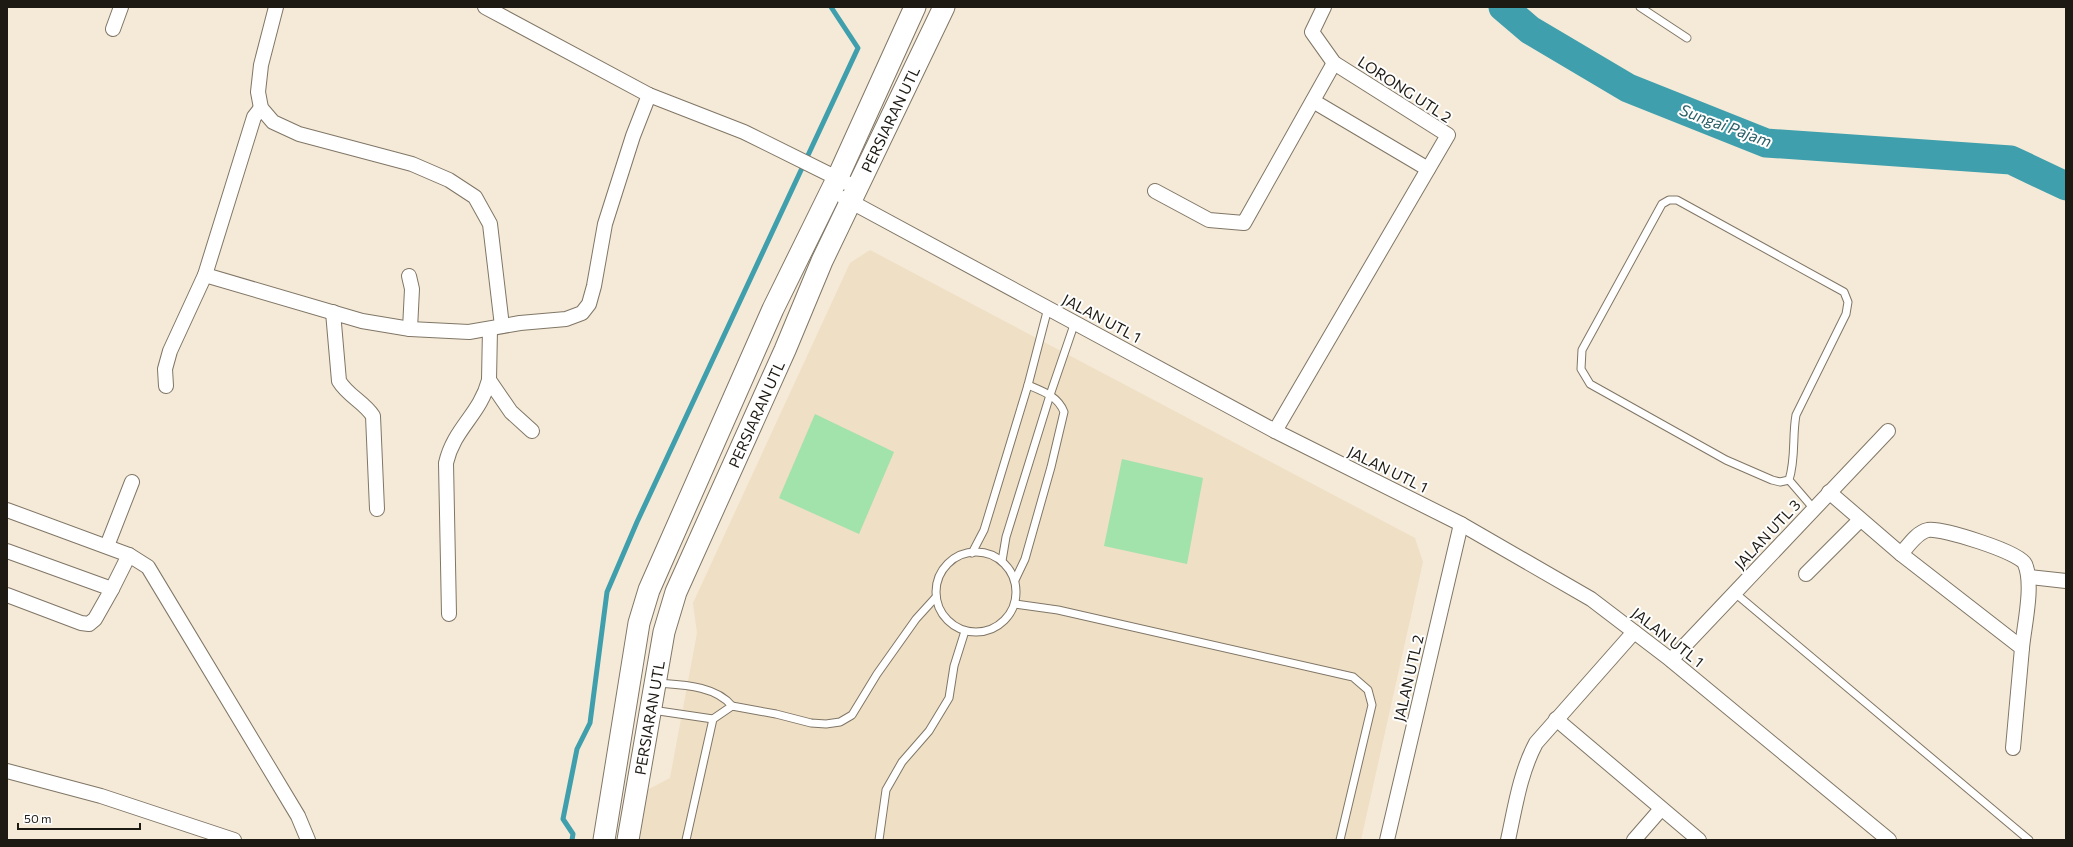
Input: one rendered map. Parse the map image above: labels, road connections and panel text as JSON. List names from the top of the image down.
{
  "streets": {
    "street": [
      "LORONG UTL 2",
      "PERSIARAN UTL",
      "JALAN UTL 1",
      "JALAN UTL 3",
      "JALAN UTL 2"
    ]
  },
  "crossings": [
    ["LORONG UTL 2", "JALAN UTL 1"],
    ["PERSIARAN UTL", "JALAN UTL 1"],
    ["JALAN UTL 1", "JALAN UTL 3"],
    ["JALAN UTL 1", "JALAN UTL 2"]
  ],
  "water": ["Sungai Pajam"],
  "scale_bar": "50 m"
}
